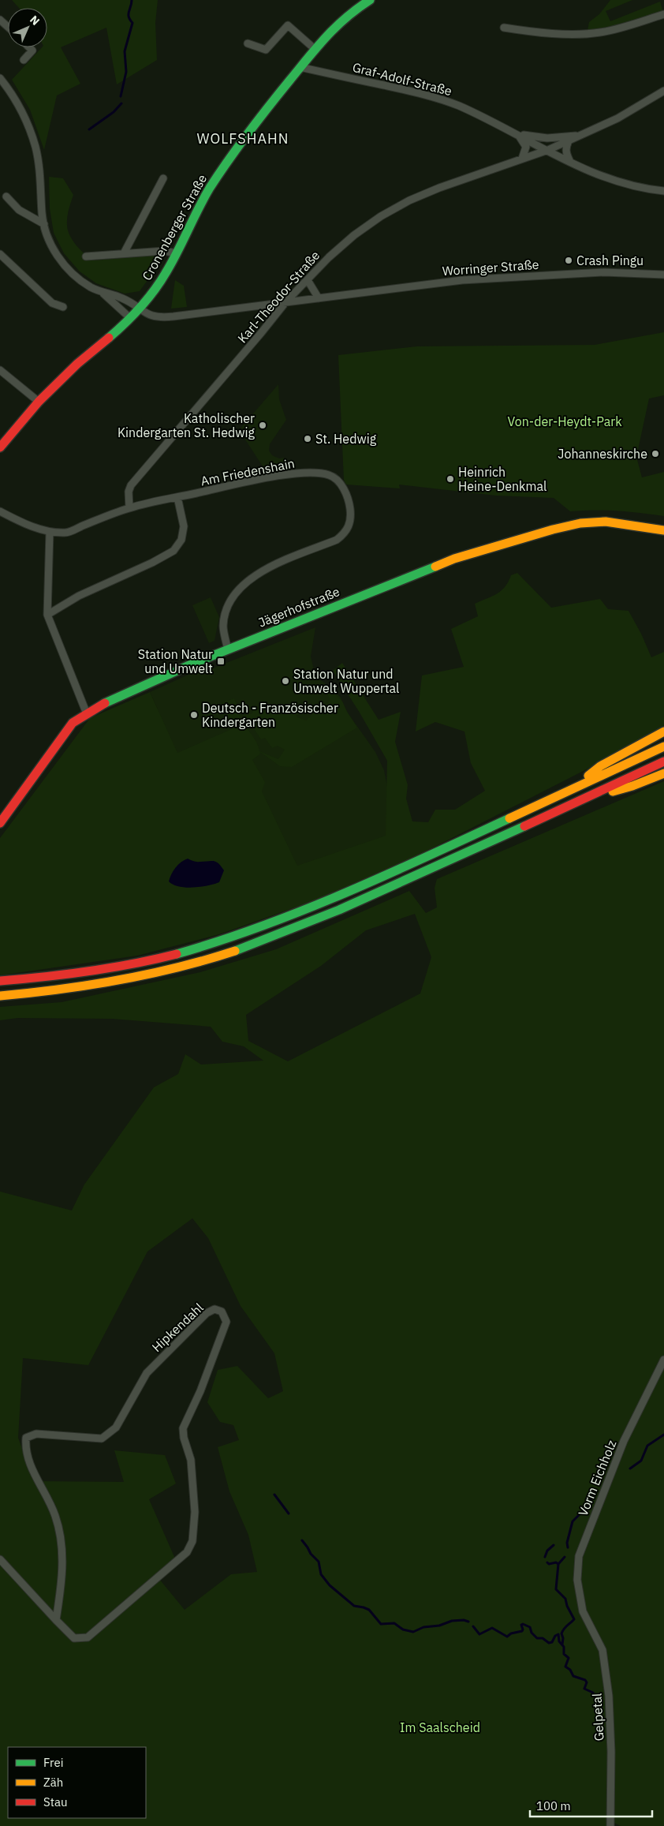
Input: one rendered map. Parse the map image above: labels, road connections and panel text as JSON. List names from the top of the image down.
{
  "streets": {
    "main road": ["Cronenberger Straße", "Jägerhofstraße"],
    "street": [
      "Graf-Adolf-Straße",
      "Worringer Straße",
      "Karl-Theodor-Straße",
      "Am Friedenshain",
      "Hipkendahl",
      "Vorm Eichholz",
      "Gelpetal"
    ]
  },
  "crossings": [
    ["Graf-Adolf-Straße", "Cronenberger Straße"],
    ["Graf-Adolf-Straße", "Karl-Theodor-Straße"],
    ["Cronenberger Straße", "Worringer Straße"],
    ["Worringer Straße", "Karl-Theodor-Straße"],
    ["Karl-Theodor-Straße", "Am Friedenshain"],
    ["Am Friedenshain", "Jägerhofstraße"],
    ["Vorm Eichholz", "Gelpetal"]
  ],
  "districts": ["WOLFSHAHN"],
  "parks": ["Von-der-Heydt-Park", "Im Saalscheid"],
  "places": {
    "other": [
      "Crash Pingu",
      "Katholischer Kindergarten St. Hedwig",
      "St. Hedwig",
      "Johanneskirche",
      "Heinrich Heine-Denkmal",
      "Station Natur und Umwelt Wuppertal",
      "Deutsch - Französischer Kindergarten"
    ],
    "transit": ["Station Natur und Umwelt"]
  },
  "legend": ["Frei", "Zäh", "Stau"],
  "scale_bar": "100 m",
  "north": "top right"
}
